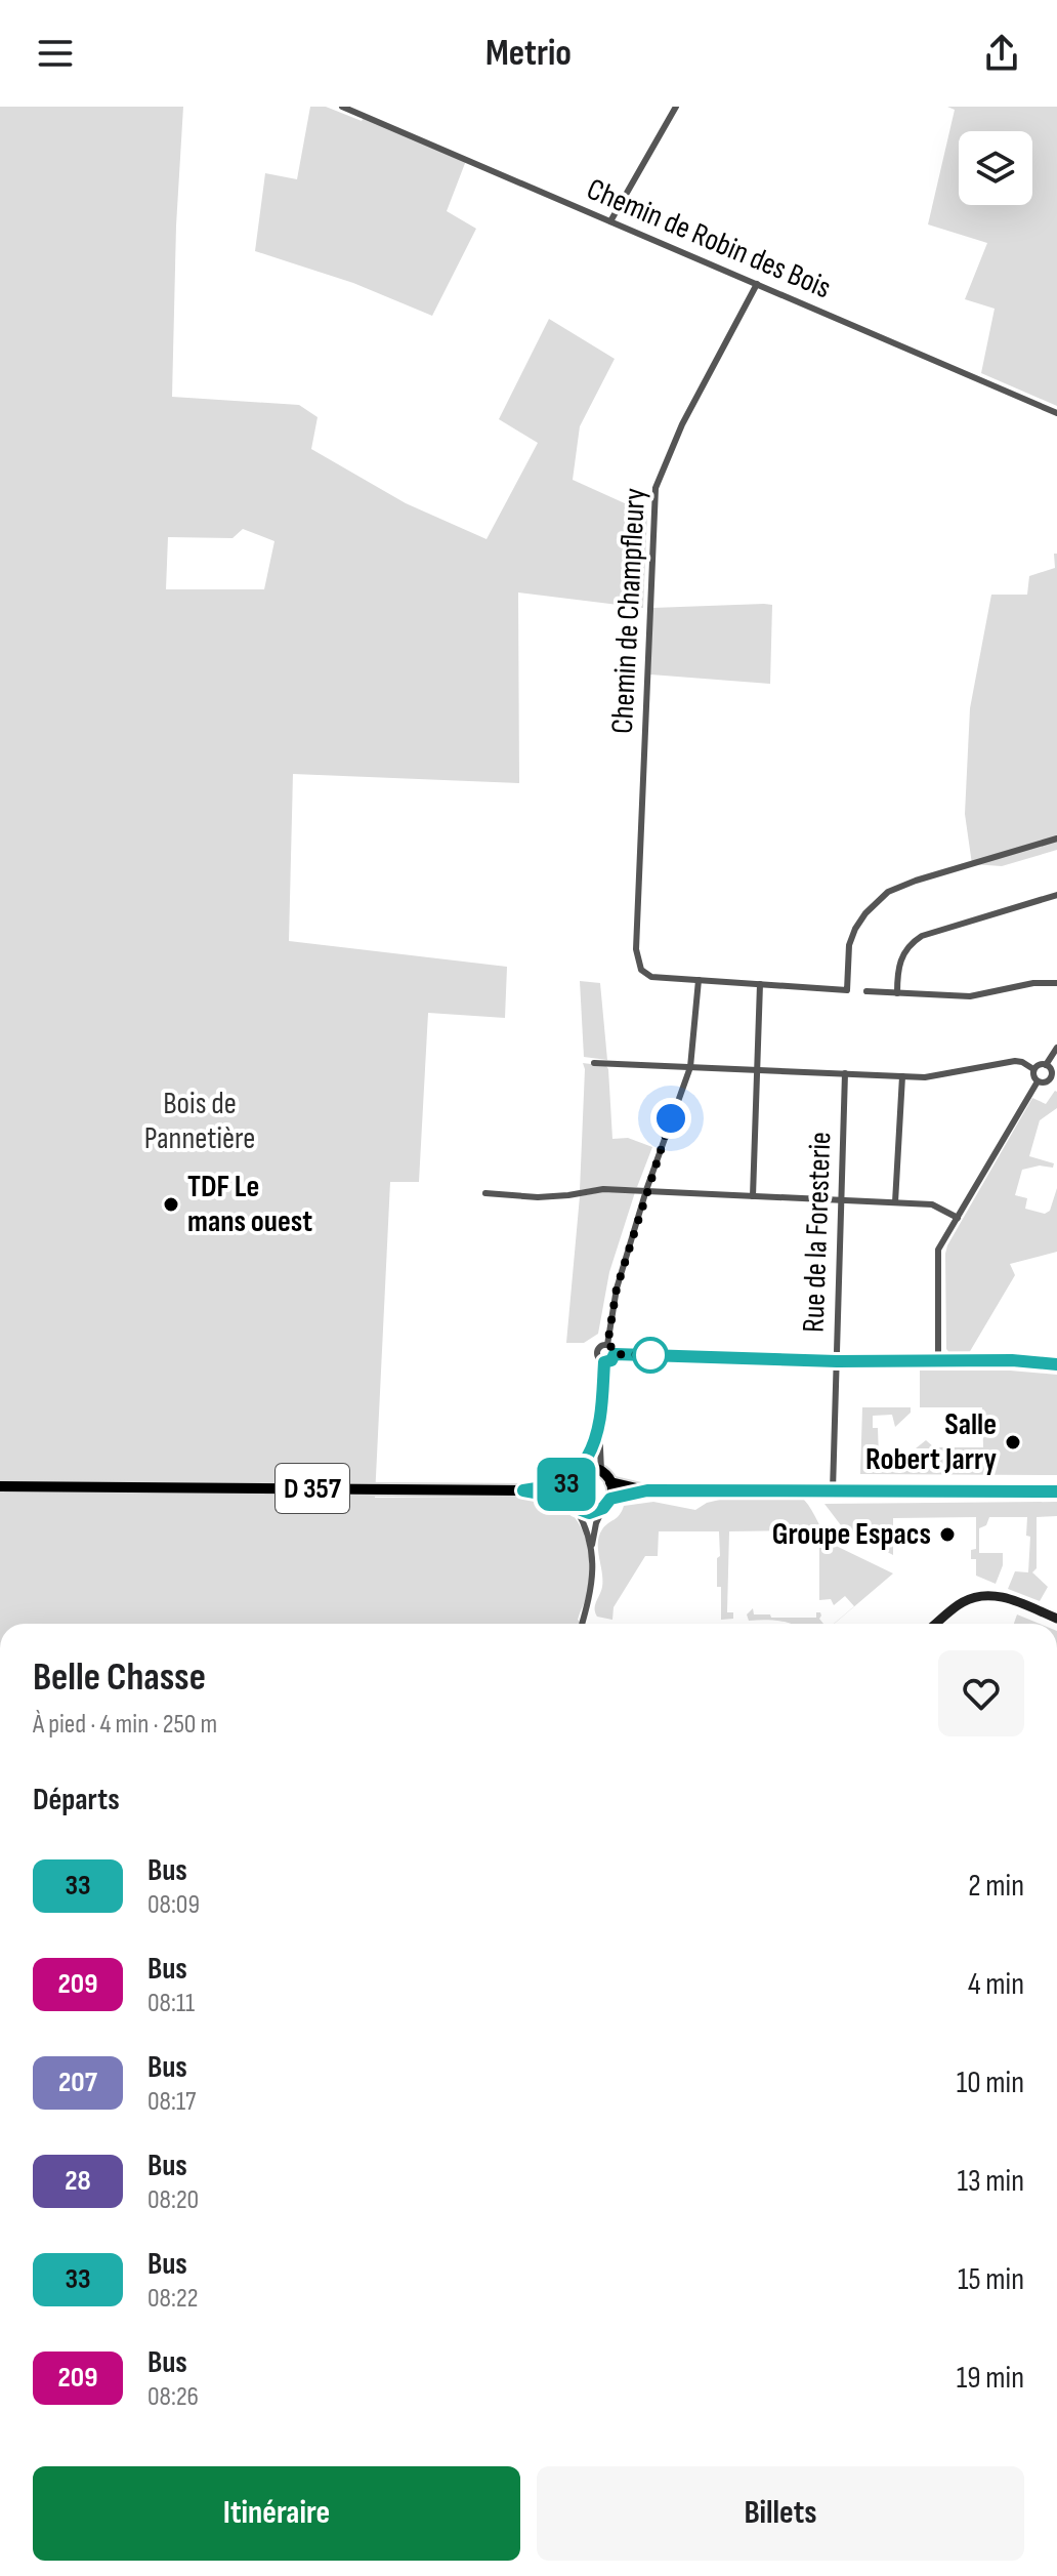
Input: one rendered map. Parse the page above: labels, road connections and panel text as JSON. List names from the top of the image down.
{
  "streets": {
    "main road": ["D 357"],
    "street": ["Chemin de Robin des Bois", "Chemin de Champfleury", "Rue de la Foresterie"]
  },
  "crossings": [
    ["Chemin de Robin des Bois", "Chemin de Champfleury"]
  ],
  "parks": ["Bois de Pannetière"],
  "places": ["TDF Le mans ouest", "Salle Robert Jarry", "Groupe Espacs"],
  "lines": ["bus line 33"],
  "page": {
    "header": "Metrio",
    "on_map": "33",
    "heading": [
      ["Belle Chasse", "À pied · 4 min · 250 m"],
      "Départs"
    ],
    "list": [
      {
        "mark": "33",
        "name": "Bus",
        "note": "08:09",
        "value": "2 min"
      },
      {
        "mark": "209",
        "name": "Bus",
        "note": "08:11",
        "value": "4 min"
      },
      {
        "mark": "207",
        "name": "Bus",
        "note": "08:17",
        "value": "10 min"
      },
      {
        "mark": "28",
        "name": "Bus",
        "note": "08:20",
        "value": "13 min"
      },
      {
        "mark": "33",
        "name": "Bus",
        "note": "08:22",
        "value": "15 min"
      },
      {
        "mark": "209",
        "name": "Bus",
        "note": "08:26",
        "value": "19 min"
      }
    ],
    "buttons": ["Itinéraire", "Billets"]
  }
}
